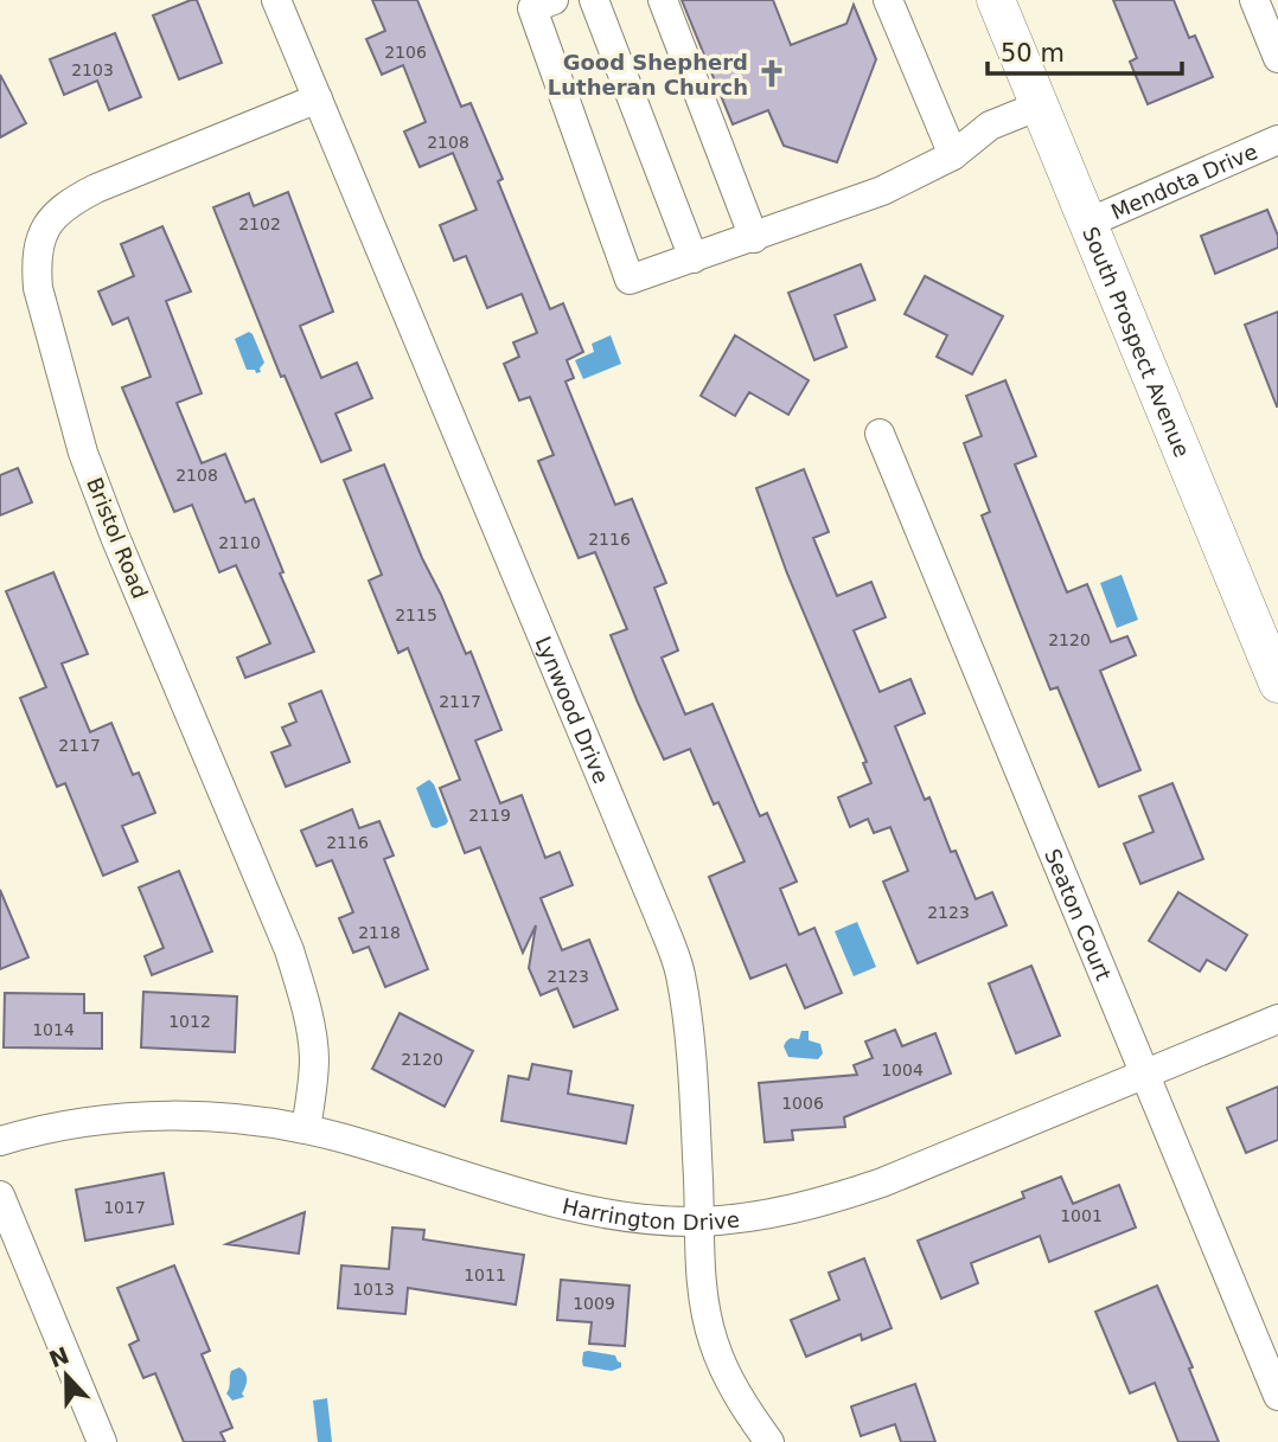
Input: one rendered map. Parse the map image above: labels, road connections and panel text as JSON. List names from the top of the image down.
{
  "streets": {
    "main road": ["South Prospect Avenue"],
    "street": [
      "Mendota Drive",
      "Bristol Road",
      "Lynwood Drive",
      "Seaton Court",
      "Harrington Drive"
    ]
  },
  "crossings": [
    ["Mendota Drive", "South Prospect Avenue"],
    ["Bristol Road", "Lynwood Drive"],
    ["Bristol Road", "Harrington Drive"],
    ["Lynwood Drive", "Harrington Drive"],
    ["Seaton Court", "Harrington Drive"]
  ],
  "places": {
    "church": ["Good Shepherd Lutheran Church"]
  },
  "house_numbers": [
    "2106",
    "2103",
    "2108",
    "2102",
    "2108",
    "2116",
    "2110",
    "2115",
    "2120",
    "2117",
    "2117",
    "2119",
    "2116",
    "2123",
    "2118",
    "2123",
    "1012",
    "1014",
    "2120",
    "1004",
    "1006",
    "1017",
    "1001",
    "1011",
    "1013",
    "1009"
  ],
  "scale_bar": "50 m",
  "north": "top"
}
